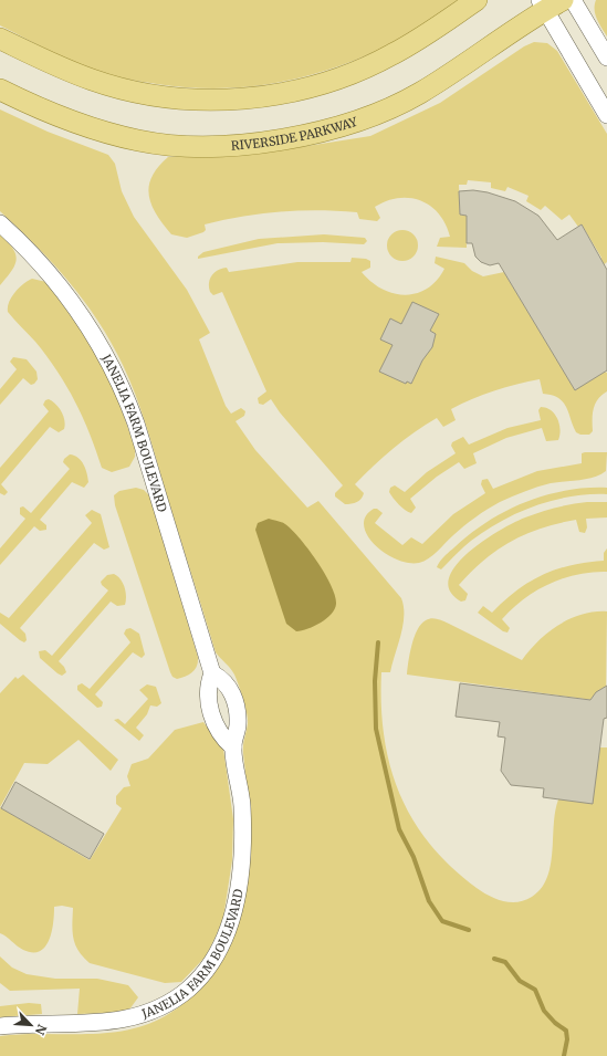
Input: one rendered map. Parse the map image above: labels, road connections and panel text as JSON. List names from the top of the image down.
{
  "streets": {
    "main road": ["RIVERSIDE PARKWAY"],
    "street": ["JANELIA FARM BOULEVARD"]
  },
  "north": "bottom right"
}
